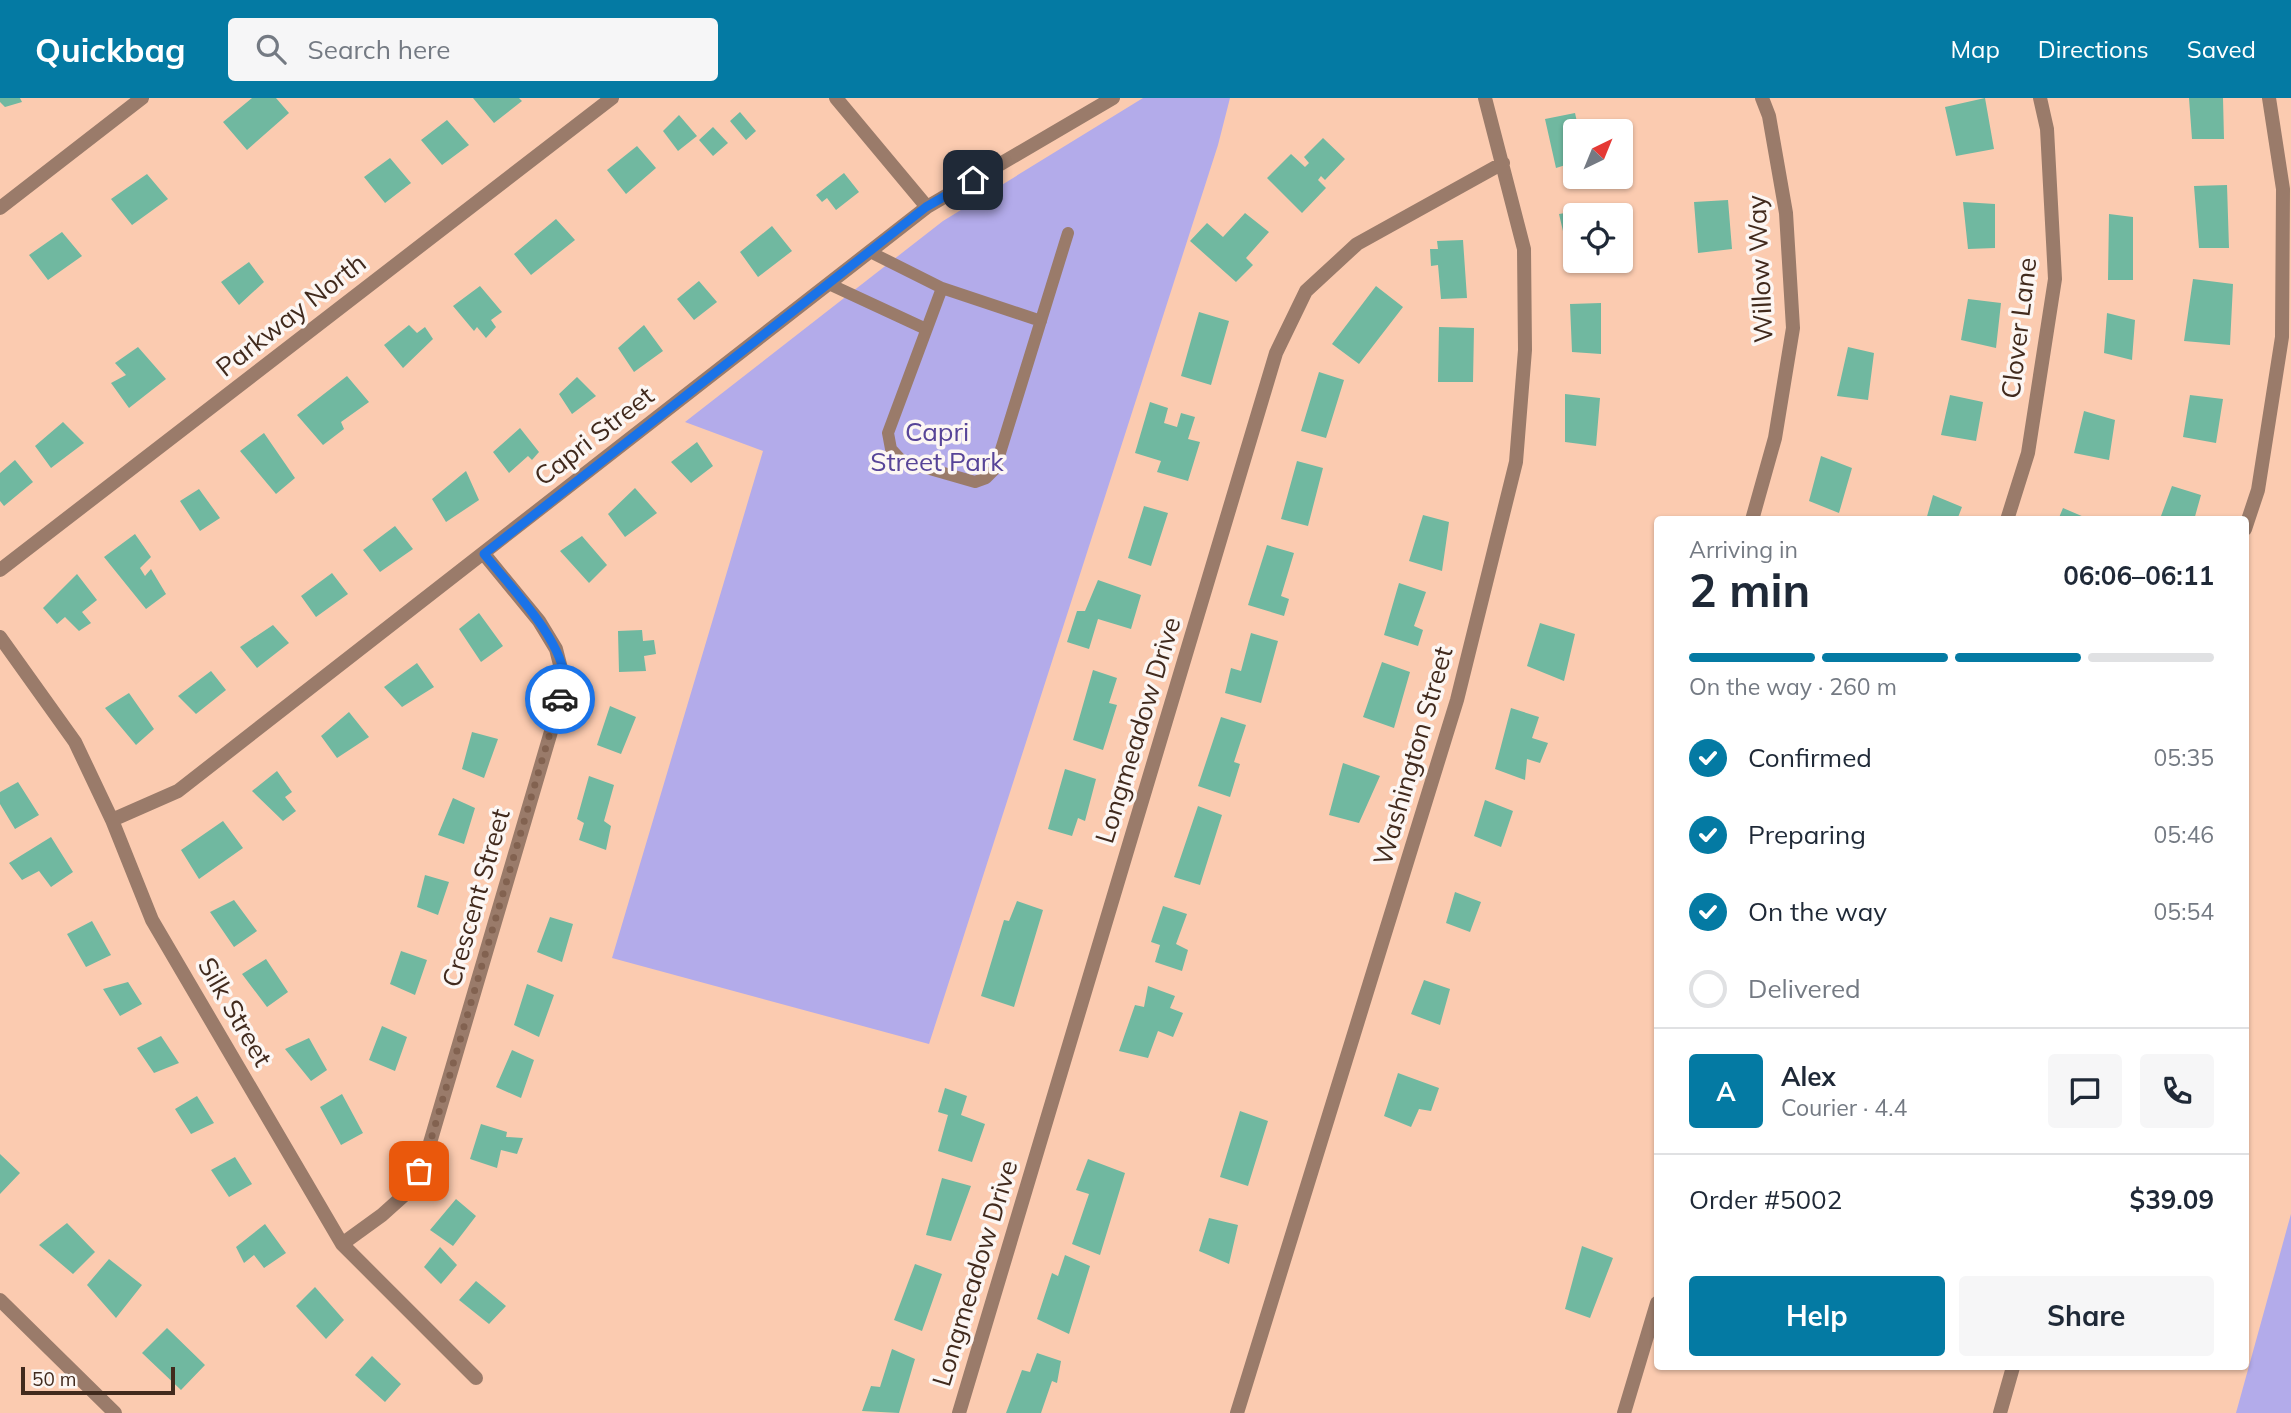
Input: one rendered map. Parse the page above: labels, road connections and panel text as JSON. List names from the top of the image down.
{
  "streets": {
    "street": [
      "Willow Way",
      "Parkway North",
      "Clover Lane",
      "Capri Street",
      "Longmeadow Drive",
      "Washington Street",
      "Crescent Street",
      "Silk Street"
    ]
  },
  "crossings": [
    ["Capri Street", "Crescent Street"],
    ["Capri Street", "Silk Street"],
    ["Longmeadow Drive", "Washington Street"],
    ["Crescent Street", "Silk Street"]
  ],
  "parks": ["Capri Street Park"],
  "scale_bar": "50 m",
  "north": "top right",
  "page": {
    "header": "Quickbag",
    "search": "Search here",
    "nav": ["Map", "Directions", "Saved"],
    "heading": ["2 min", "Arriving in", "06:06–06:11"],
    "panel": [
      "Alex",
      "Courier · 4.4",
      "Order #5002",
      "$39.09"
    ],
    "bar": "On the way · 260 m",
    "list": [
      ["Confirmed", "05:35"],
      ["Preparing", "05:46"],
      ["On the way", "05:54"],
      "Delivered"
    ],
    "round": "A",
    "buttons": ["Help", "Share"],
    "scale": "50 m"
  }
}
